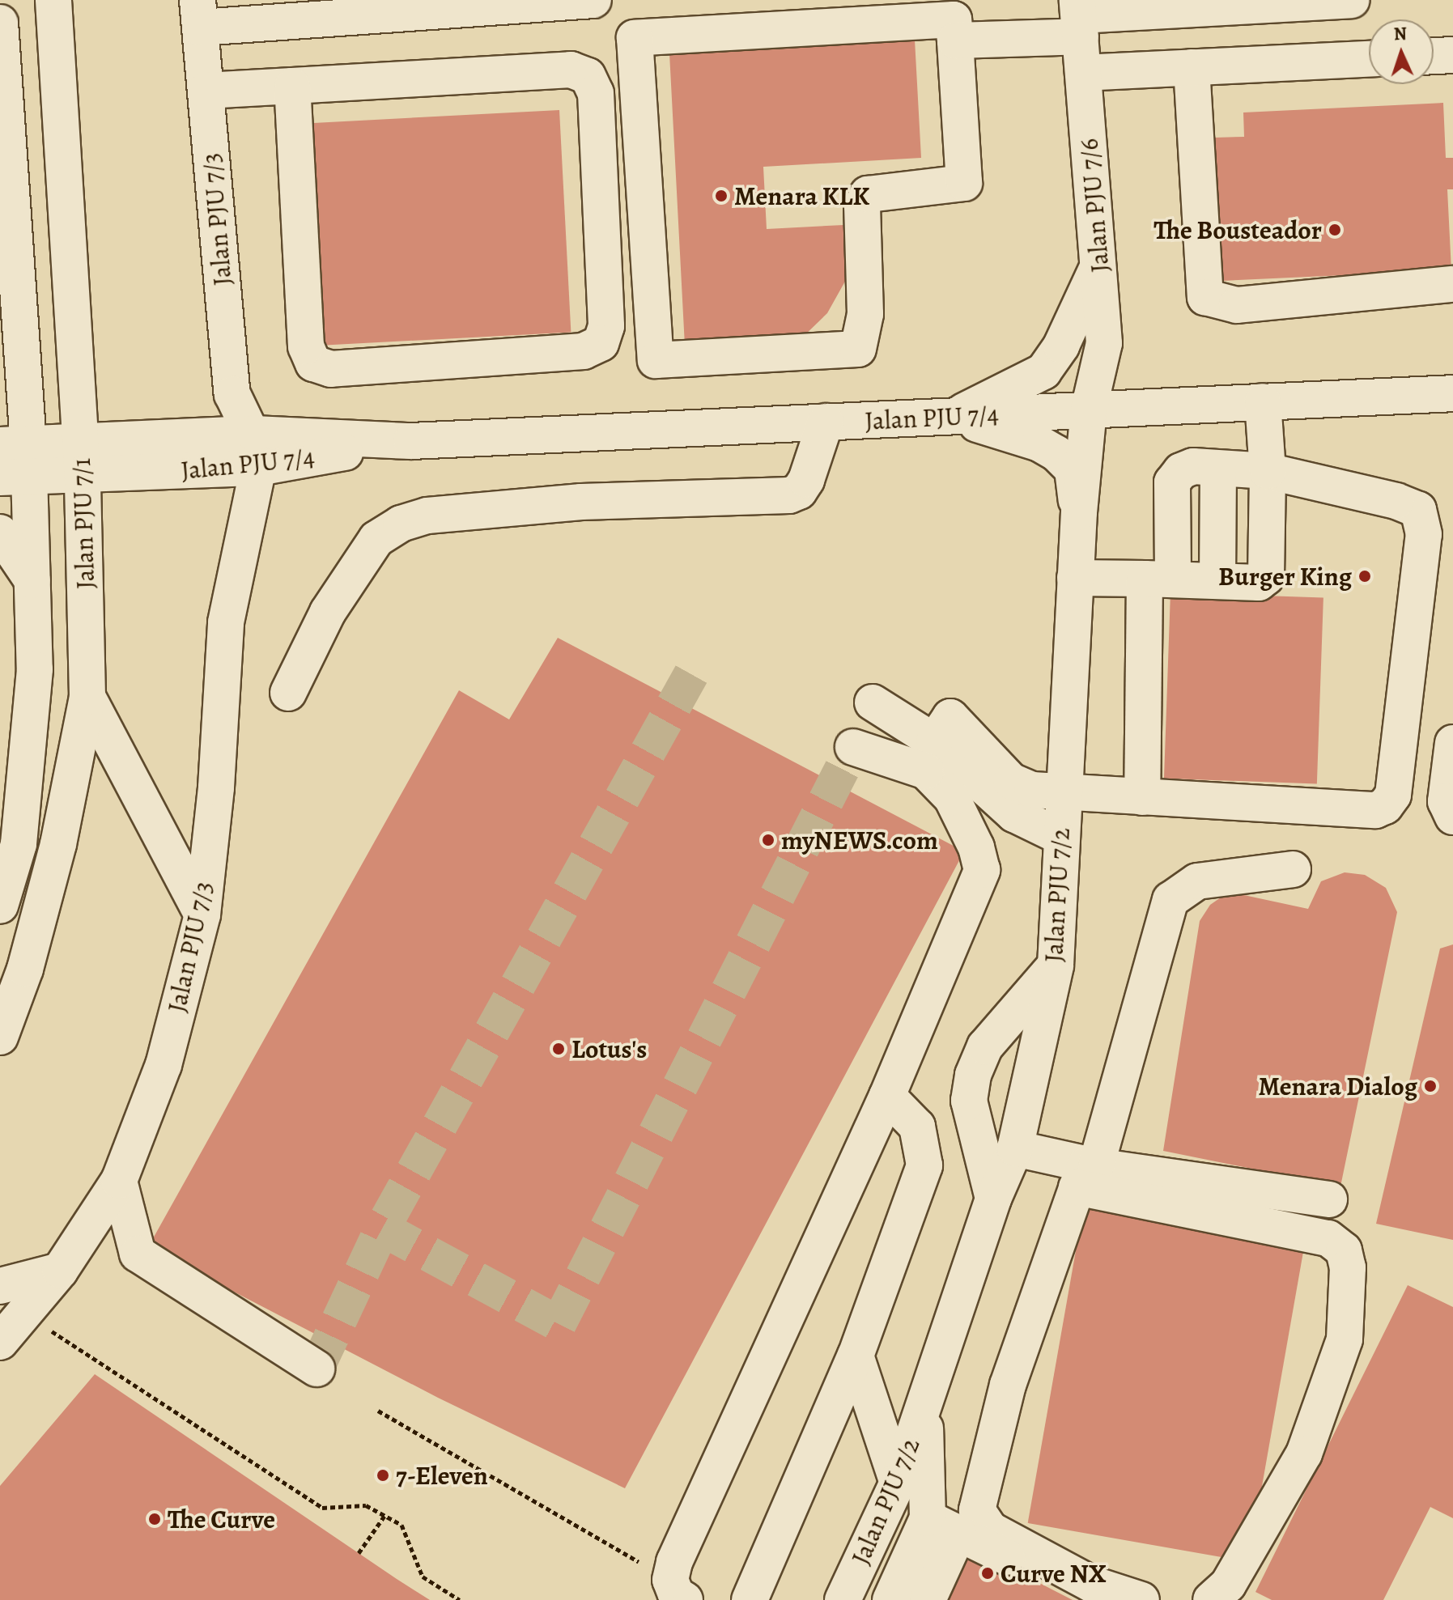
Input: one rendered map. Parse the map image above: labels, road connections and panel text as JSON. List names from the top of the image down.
{
  "streets": {
    "street": [
      "Jalan PJU 7/6",
      "Jalan PJU 7/3",
      "Jalan PJU 7/4",
      "Jalan PJU 7/1",
      "Jalan PJU 7/2"
    ]
  },
  "crossings": [
    ["Jalan PJU 7/6", "Jalan PJU 7/4"],
    ["Jalan PJU 7/6", "Jalan PJU 7/2"],
    ["Jalan PJU 7/3", "Jalan PJU 7/4"],
    ["Jalan PJU 7/4", "Jalan PJU 7/1"],
    ["Jalan PJU 7/4", "Jalan PJU 7/2"]
  ],
  "places": [
    "Menara KLK",
    "The Bousteador",
    "Burger King",
    "myNEWS.com",
    "Lotus's",
    "Menara Dialog",
    "7-Eleven",
    "The Curve",
    "Curve NX"
  ],
  "north": "top"
}
